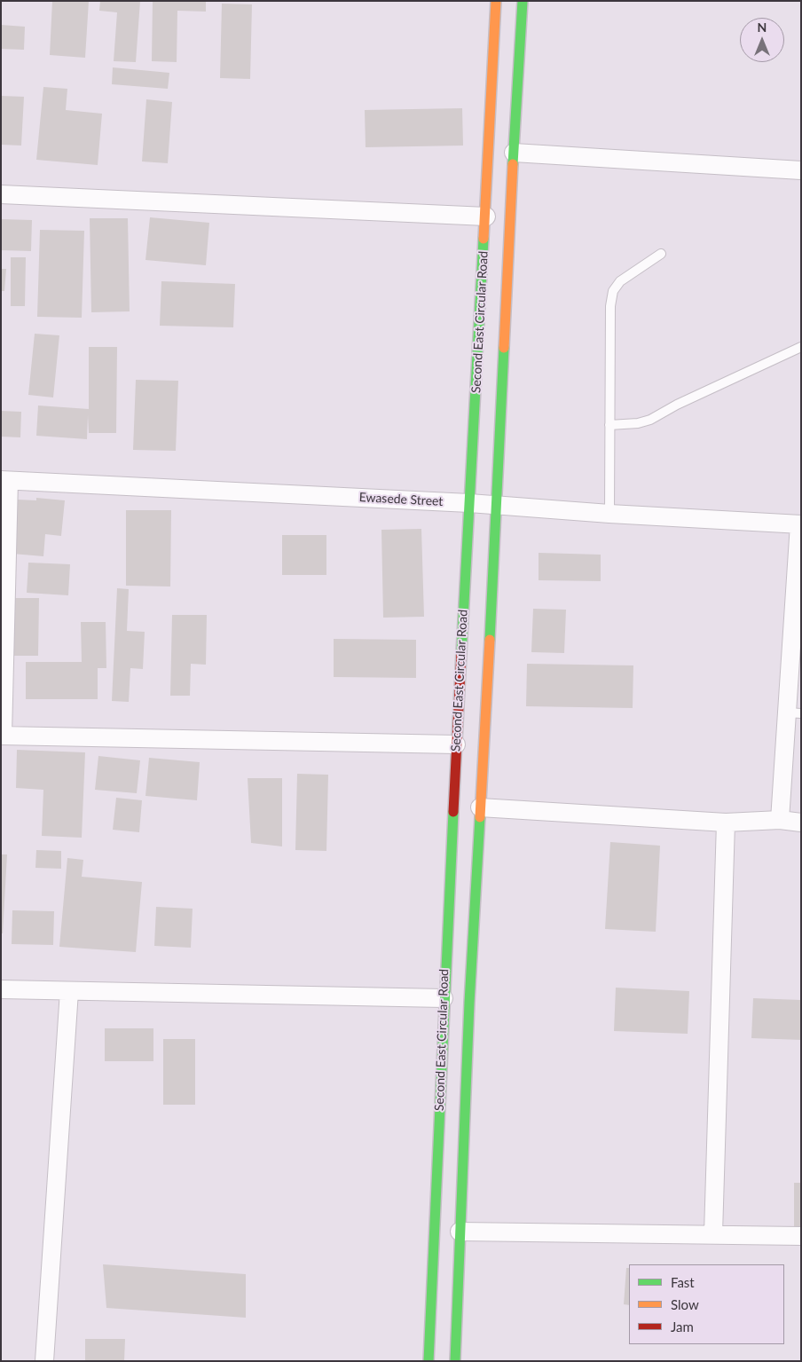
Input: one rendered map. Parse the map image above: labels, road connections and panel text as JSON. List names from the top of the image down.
{
  "streets": {
    "main road": ["Second East Circular Road"],
    "street": ["Ewasede Street"]
  },
  "crossings": [
    ["Second East Circular Road", "Ewasede Street"]
  ],
  "legend": ["Fast", "Slow", "Jam"],
  "north": "top"
}
